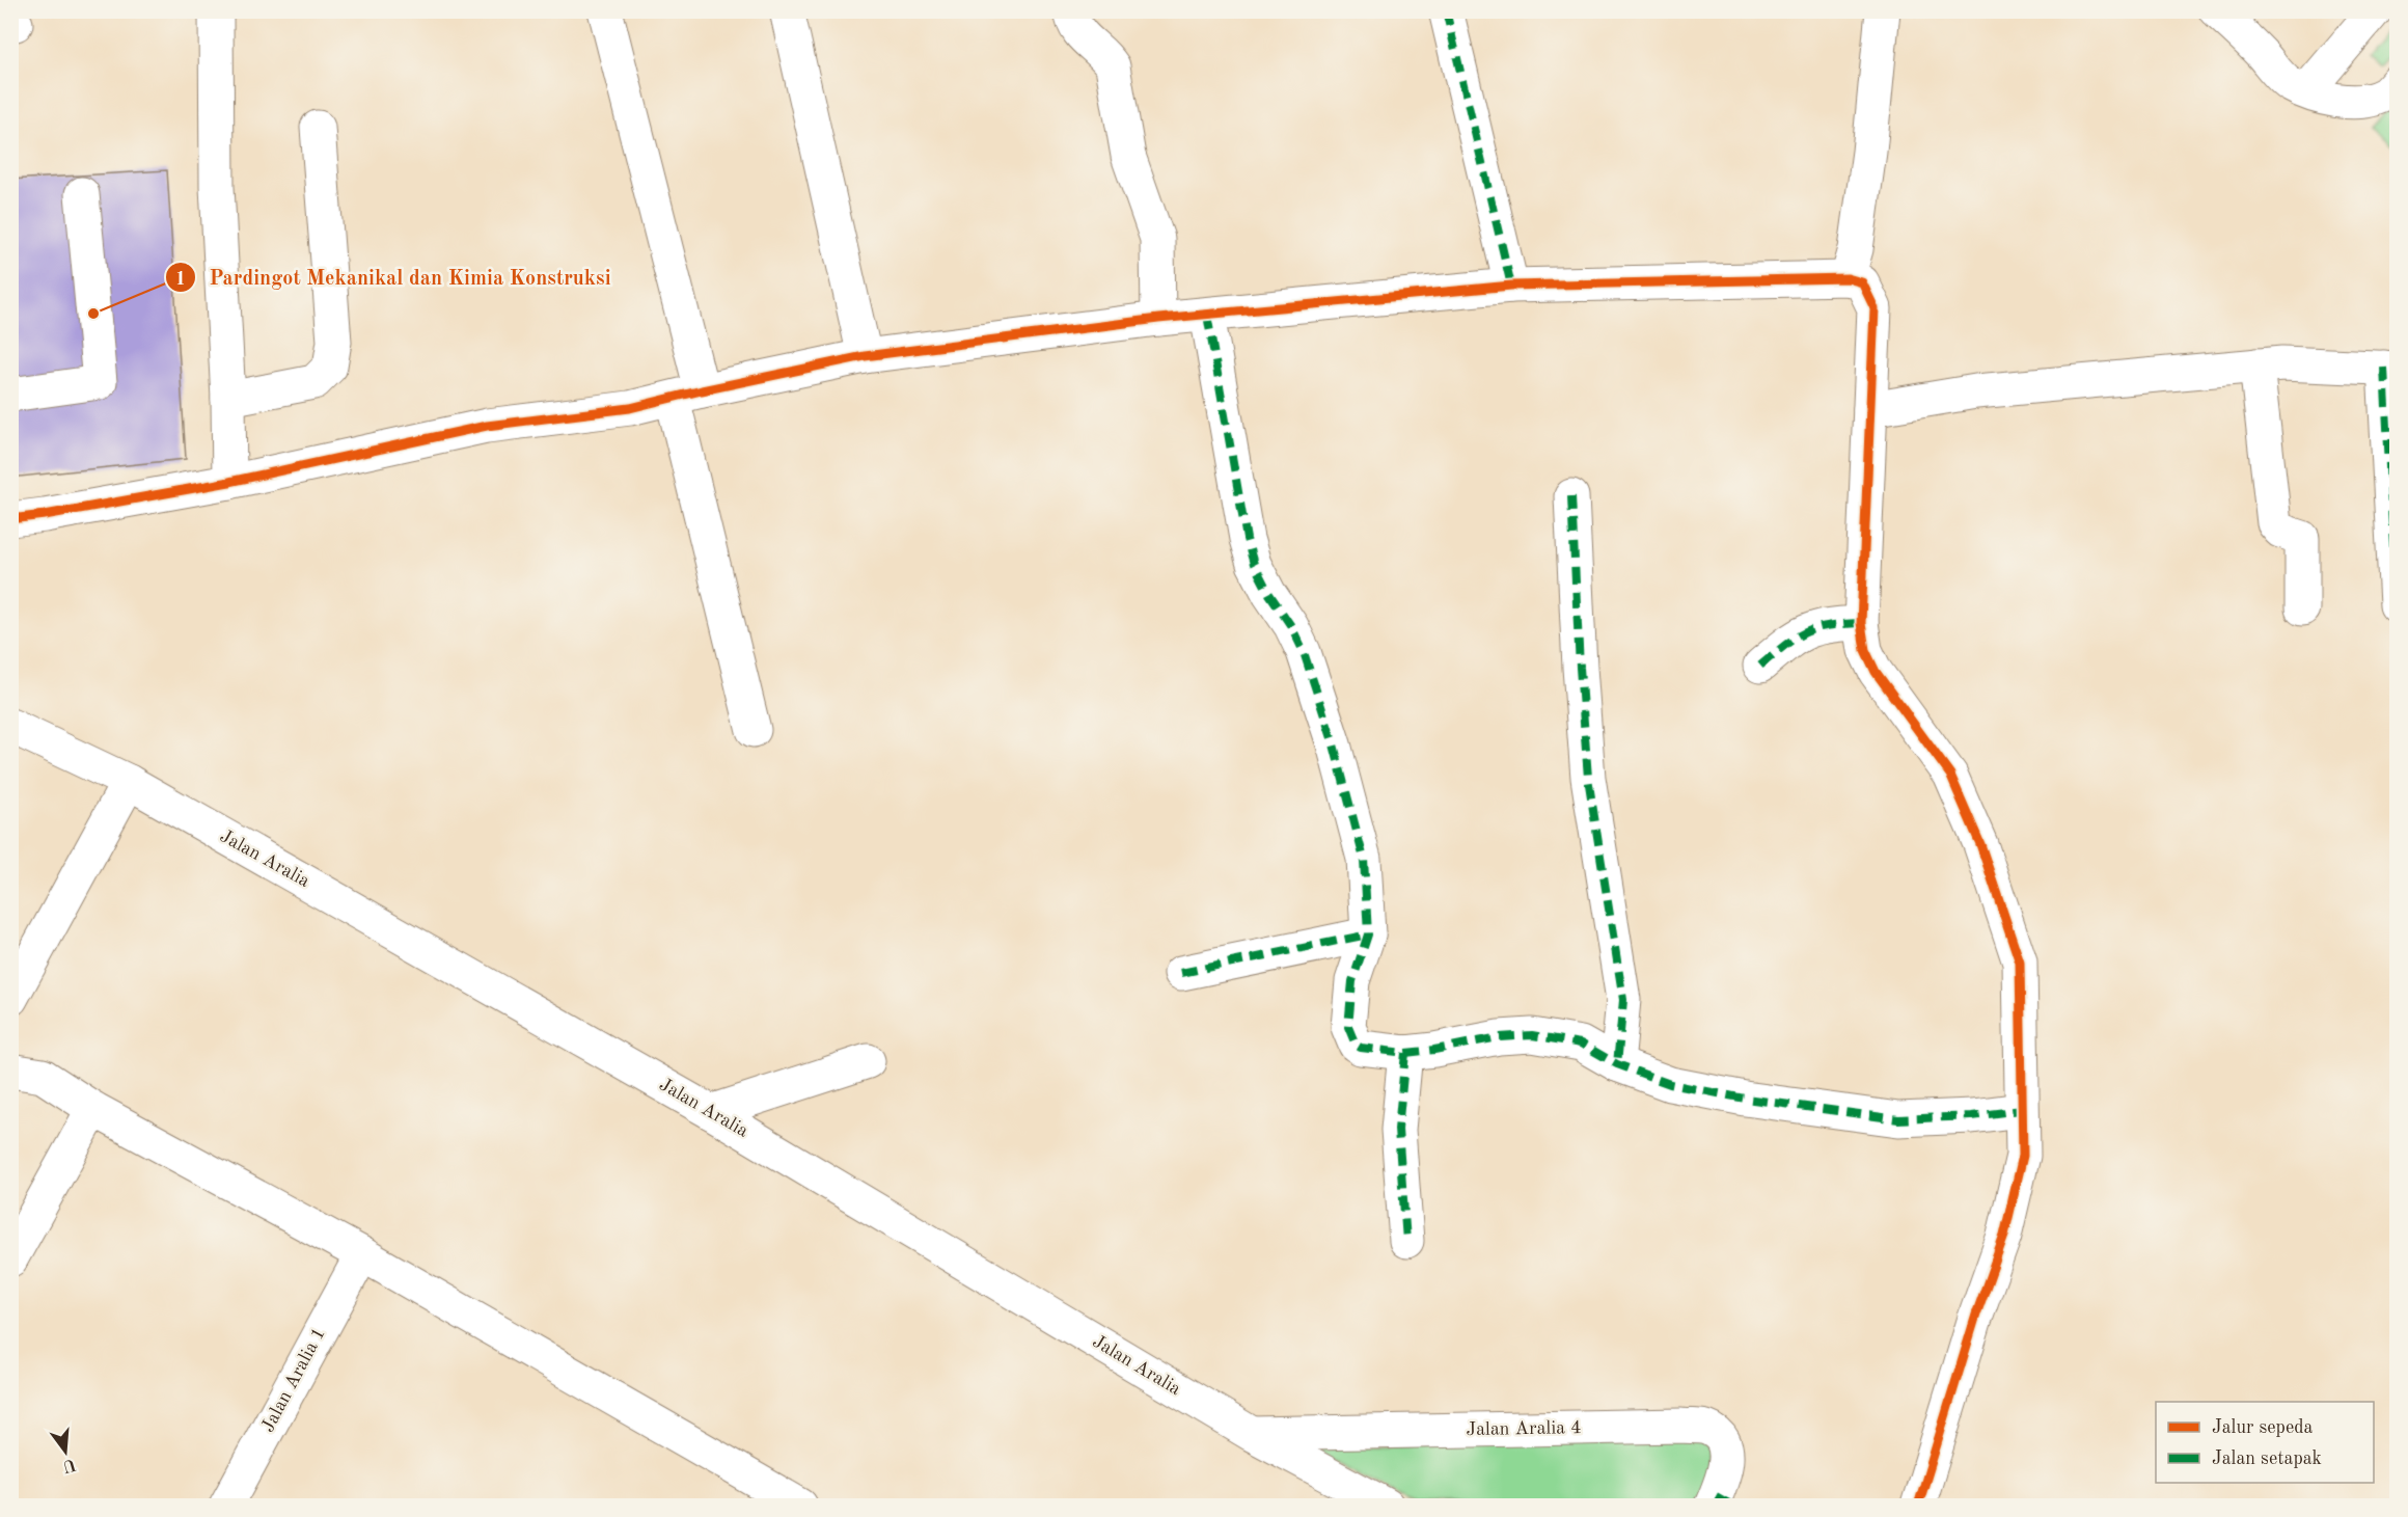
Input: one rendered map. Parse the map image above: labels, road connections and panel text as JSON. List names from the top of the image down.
{
  "streets": {
    "street": ["Jalan Aralia", "Jalan Aralia 1", "Jalan Aralia 4"]
  },
  "crossings": [
    ["Jalan Aralia", "Jalan Aralia 4"]
  ],
  "places": ["Pardingot Mekanikal dan Kimia Konstruksi"],
  "legend": ["Jalur sepeda", "Jalan setapak"],
  "north": "bottom"
}
